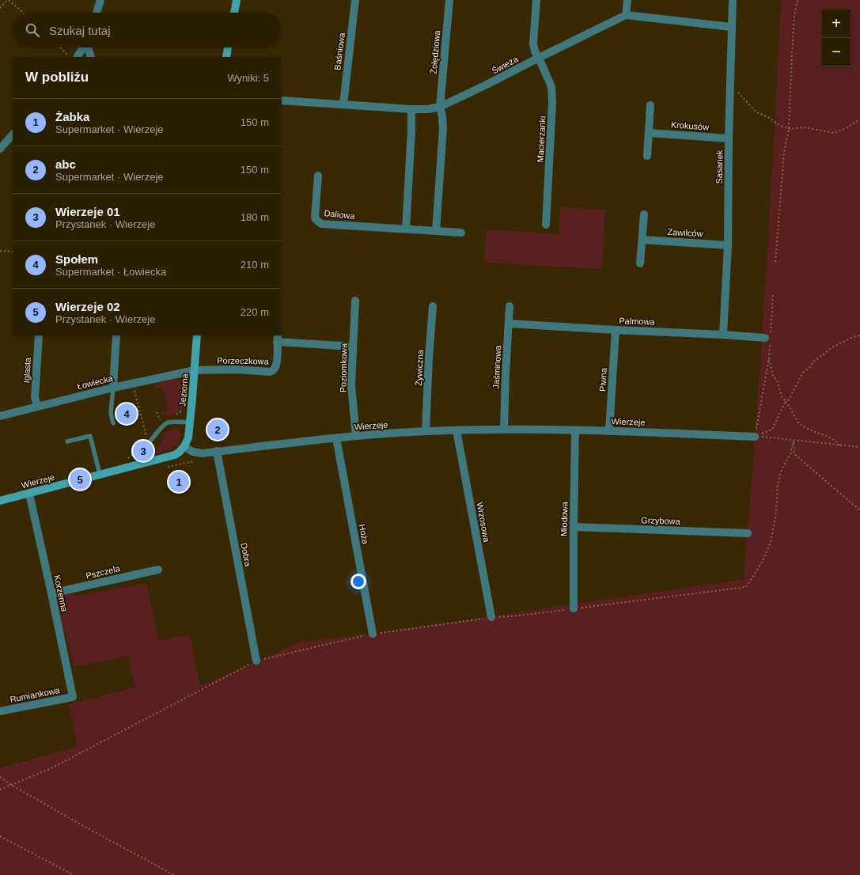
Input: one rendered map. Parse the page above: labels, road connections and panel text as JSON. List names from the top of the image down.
{
  "streets": {
    "street": [
      "Baśniowa",
      "Żołędziowa",
      "Świeża",
      "Krokusów",
      "Macierzanki",
      "Sasanek",
      "Daliowa",
      "Zawilców",
      "Palmowa",
      "Porzeczkowa",
      "Jaśminowa",
      "Poziomkowa",
      "Żywiczna",
      "Iglasta",
      "Piwna",
      "Łowiecka",
      "Jeziorna",
      "Wierzeje",
      "Miodowa",
      "Grzybowa",
      "Wrzosowa",
      "Hoża",
      "Dobra",
      "Pszczela",
      "Korzenna",
      "Rumiankowa"
    ]
  },
  "crossings": [
    ["Baśniowa", "Świeża"],
    ["Żołędziowa", "Świeża"],
    ["Świeża", "Macierzanki"],
    ["Krokusów", "Sasanek"],
    ["Sasanek", "Zawilców"],
    ["Sasanek", "Palmowa"],
    ["Palmowa", "Jaśminowa"],
    ["Palmowa", "Piwna"],
    ["Porzeczkowa", "Łowiecka"],
    ["Porzeczkowa", "Jeziorna"],
    ["Jaśminowa", "Wierzeje"],
    ["Poziomkowa", "Wierzeje"],
    ["Żywiczna", "Wierzeje"],
    ["Iglasta", "Łowiecka"],
    ["Piwna", "Wierzeje"],
    ["Łowiecka", "Jeziorna"],
    ["Jeziorna", "Wierzeje"],
    ["Wierzeje", "Miodowa"],
    ["Wierzeje", "Wrzosowa"],
    ["Wierzeje", "Hoża"],
    ["Wierzeje", "Dobra"],
    ["Wierzeje", "Korzenna"],
    ["Miodowa", "Grzybowa"],
    ["Pszczela", "Korzenna"],
    ["Korzenna", "Rumiankowa"]
  ],
  "page": {
    "map_buttons": ["+", "−"],
    "search": "Szukaj tutaj",
    "heading": ["W pobliżu", "Wyniki: 5"],
    "list": [
      {
        "mark": "1",
        "name": "Żabka",
        "note": "Supermarket · Wierzeje",
        "value": "150 m"
      },
      {
        "mark": "2",
        "name": "abc",
        "note": "Supermarket · Wierzeje",
        "value": "150 m"
      },
      {
        "mark": "3",
        "name": "Wierzeje 01",
        "note": "Przystanek · Wierzeje",
        "value": "180 m"
      },
      {
        "mark": "4",
        "name": "Społem",
        "note": "Supermarket · Łowiecka",
        "value": "210 m"
      },
      {
        "mark": "5",
        "name": "Wierzeje 02",
        "note": "Przystanek · Wierzeje",
        "value": "220 m"
      }
    ],
    "pins": [
      "4",
      "2",
      "3",
      "5",
      "1"
    ]
  }
}
